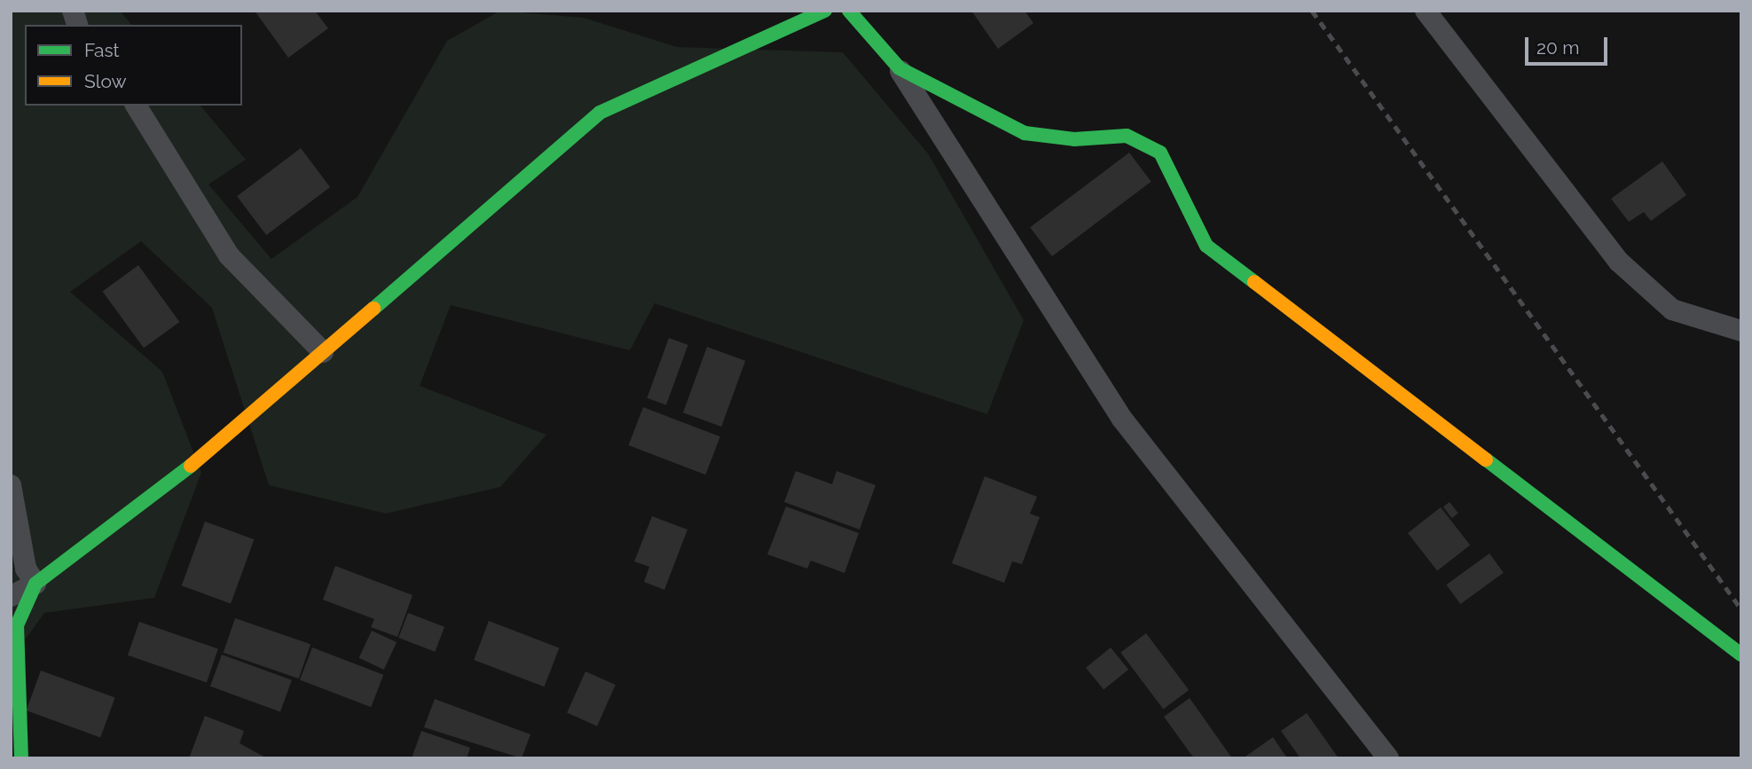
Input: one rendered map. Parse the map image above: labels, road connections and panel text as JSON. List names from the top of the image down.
{
  "legend": ["Fast", "Slow"],
  "scale_bar": "20 m"
}
